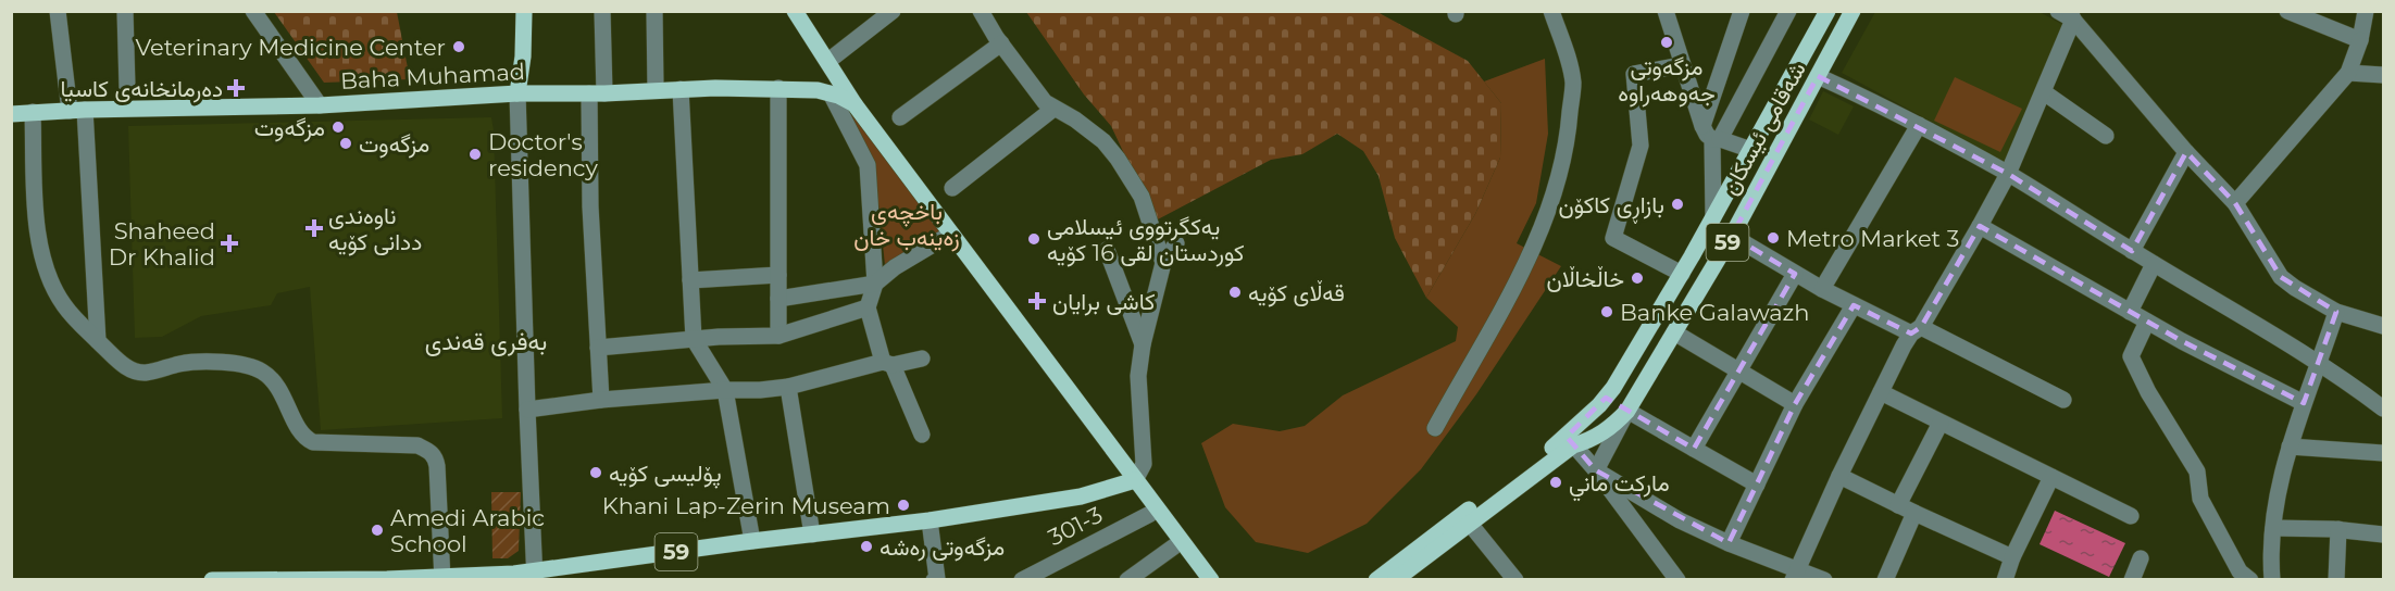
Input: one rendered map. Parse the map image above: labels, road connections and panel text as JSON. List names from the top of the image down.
{
  "streets": {
    "main road": ["Baha Muhamad", "شەقامی ئیسکان", "59"],
    "street": ["301-3"]
  },
  "crossings": [
    ["شەقامی ئیسکان", "59"]
  ],
  "districts": ["بەفری قەندی"],
  "parks": ["باخچه‌ی زه‌ینه‌ب خان"],
  "places": {
    "other": [
      "مزگه‌وتی جه‌وهه‌راوه",
      "Veterinary Medicine Center",
      "مزگەوت",
      "مزگه‌وت",
      "Doctor's residency",
      "بازاڕی کاکۆن",
      "Metro Market 3",
      "يه‌كگرتووی ئیسلامی كوردستان لقی 16 كۆیه‌",
      "خاڵخاڵان",
      "قەڵای کۆیە",
      "Banke Galawazh",
      "پۆلیسی كۆیه‌",
      "مارکت ماني",
      "Khani Lap-Zerin Museam",
      "Amedi Arabic School",
      "مزگەوتی رەشە"
    ],
    "health": [
      "دەرمانخانەی کاسیا",
      "ناوەندی ددانی کۆیە",
      "Shaheed Dr Khalid",
      "كاشی برایان"
    ]
  }
}
